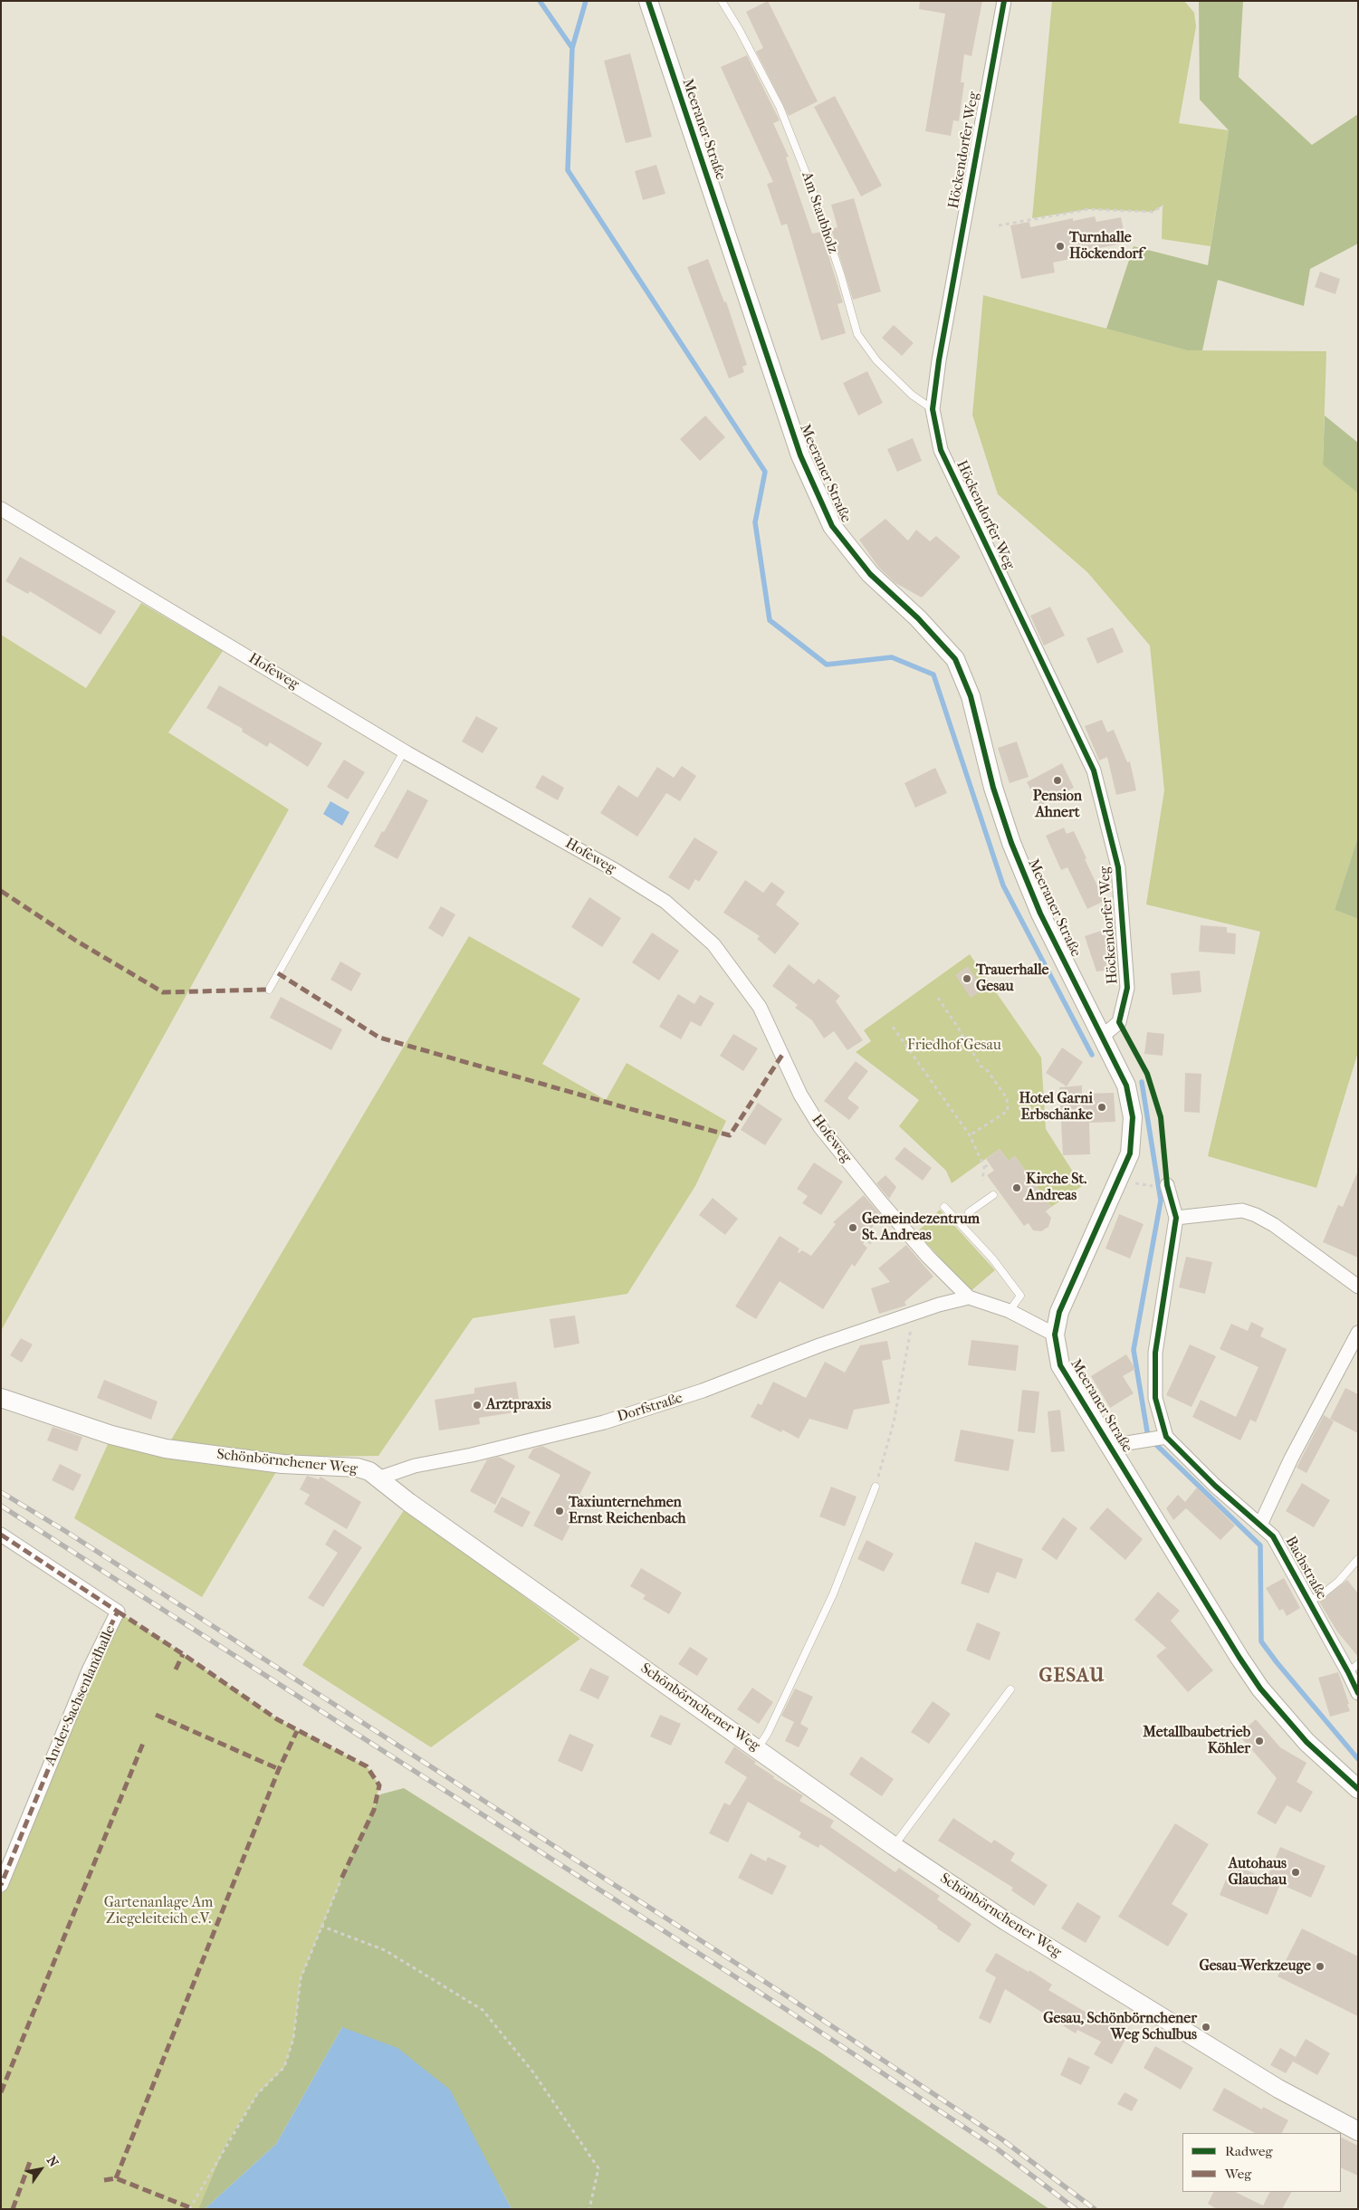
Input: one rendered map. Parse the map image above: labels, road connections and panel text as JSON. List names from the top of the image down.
{
  "streets": {
    "street": [
      "Meeraner Straße",
      "Höckendorfer Weg",
      "Hofeweg",
      "Dorfstraße",
      "Schönbörnchener Weg",
      "Bachstraße",
      "An der Sachsenlandhalle"
    ],
    "lane": ["Am Staubholz"]
  },
  "crossings": [
    ["Meeraner Straße", "Hofeweg"],
    ["Höckendorfer Weg", "Am Staubholz"],
    ["Hofeweg", "Dorfstraße"],
    ["Dorfstraße", "Schönbörnchener Weg"]
  ],
  "districts": ["GESAU"],
  "parks": ["Friedhof Gesau", "Gartenanlage Am Ziegeleiteich e.V."],
  "places": [
    "Turnhalle Höckendorf",
    "Pension Ahnert",
    "Trauerhalle Gesau",
    "Hotel Garni Erbschänke",
    "Kirche St. Andreas",
    "Gemeindezentrum St. Andreas",
    "Arztpraxis",
    "Taxiunternehmen Ernst Reichenbach",
    "Metallbaubetrieb Köhler",
    "Autohaus Glauchau",
    "Gesau-Werkzeuge",
    "Gesau, Schönbörnchener Weg Schulbus"
  ],
  "legend": ["Radweg", "Weg"],
  "north": "top right"
}
